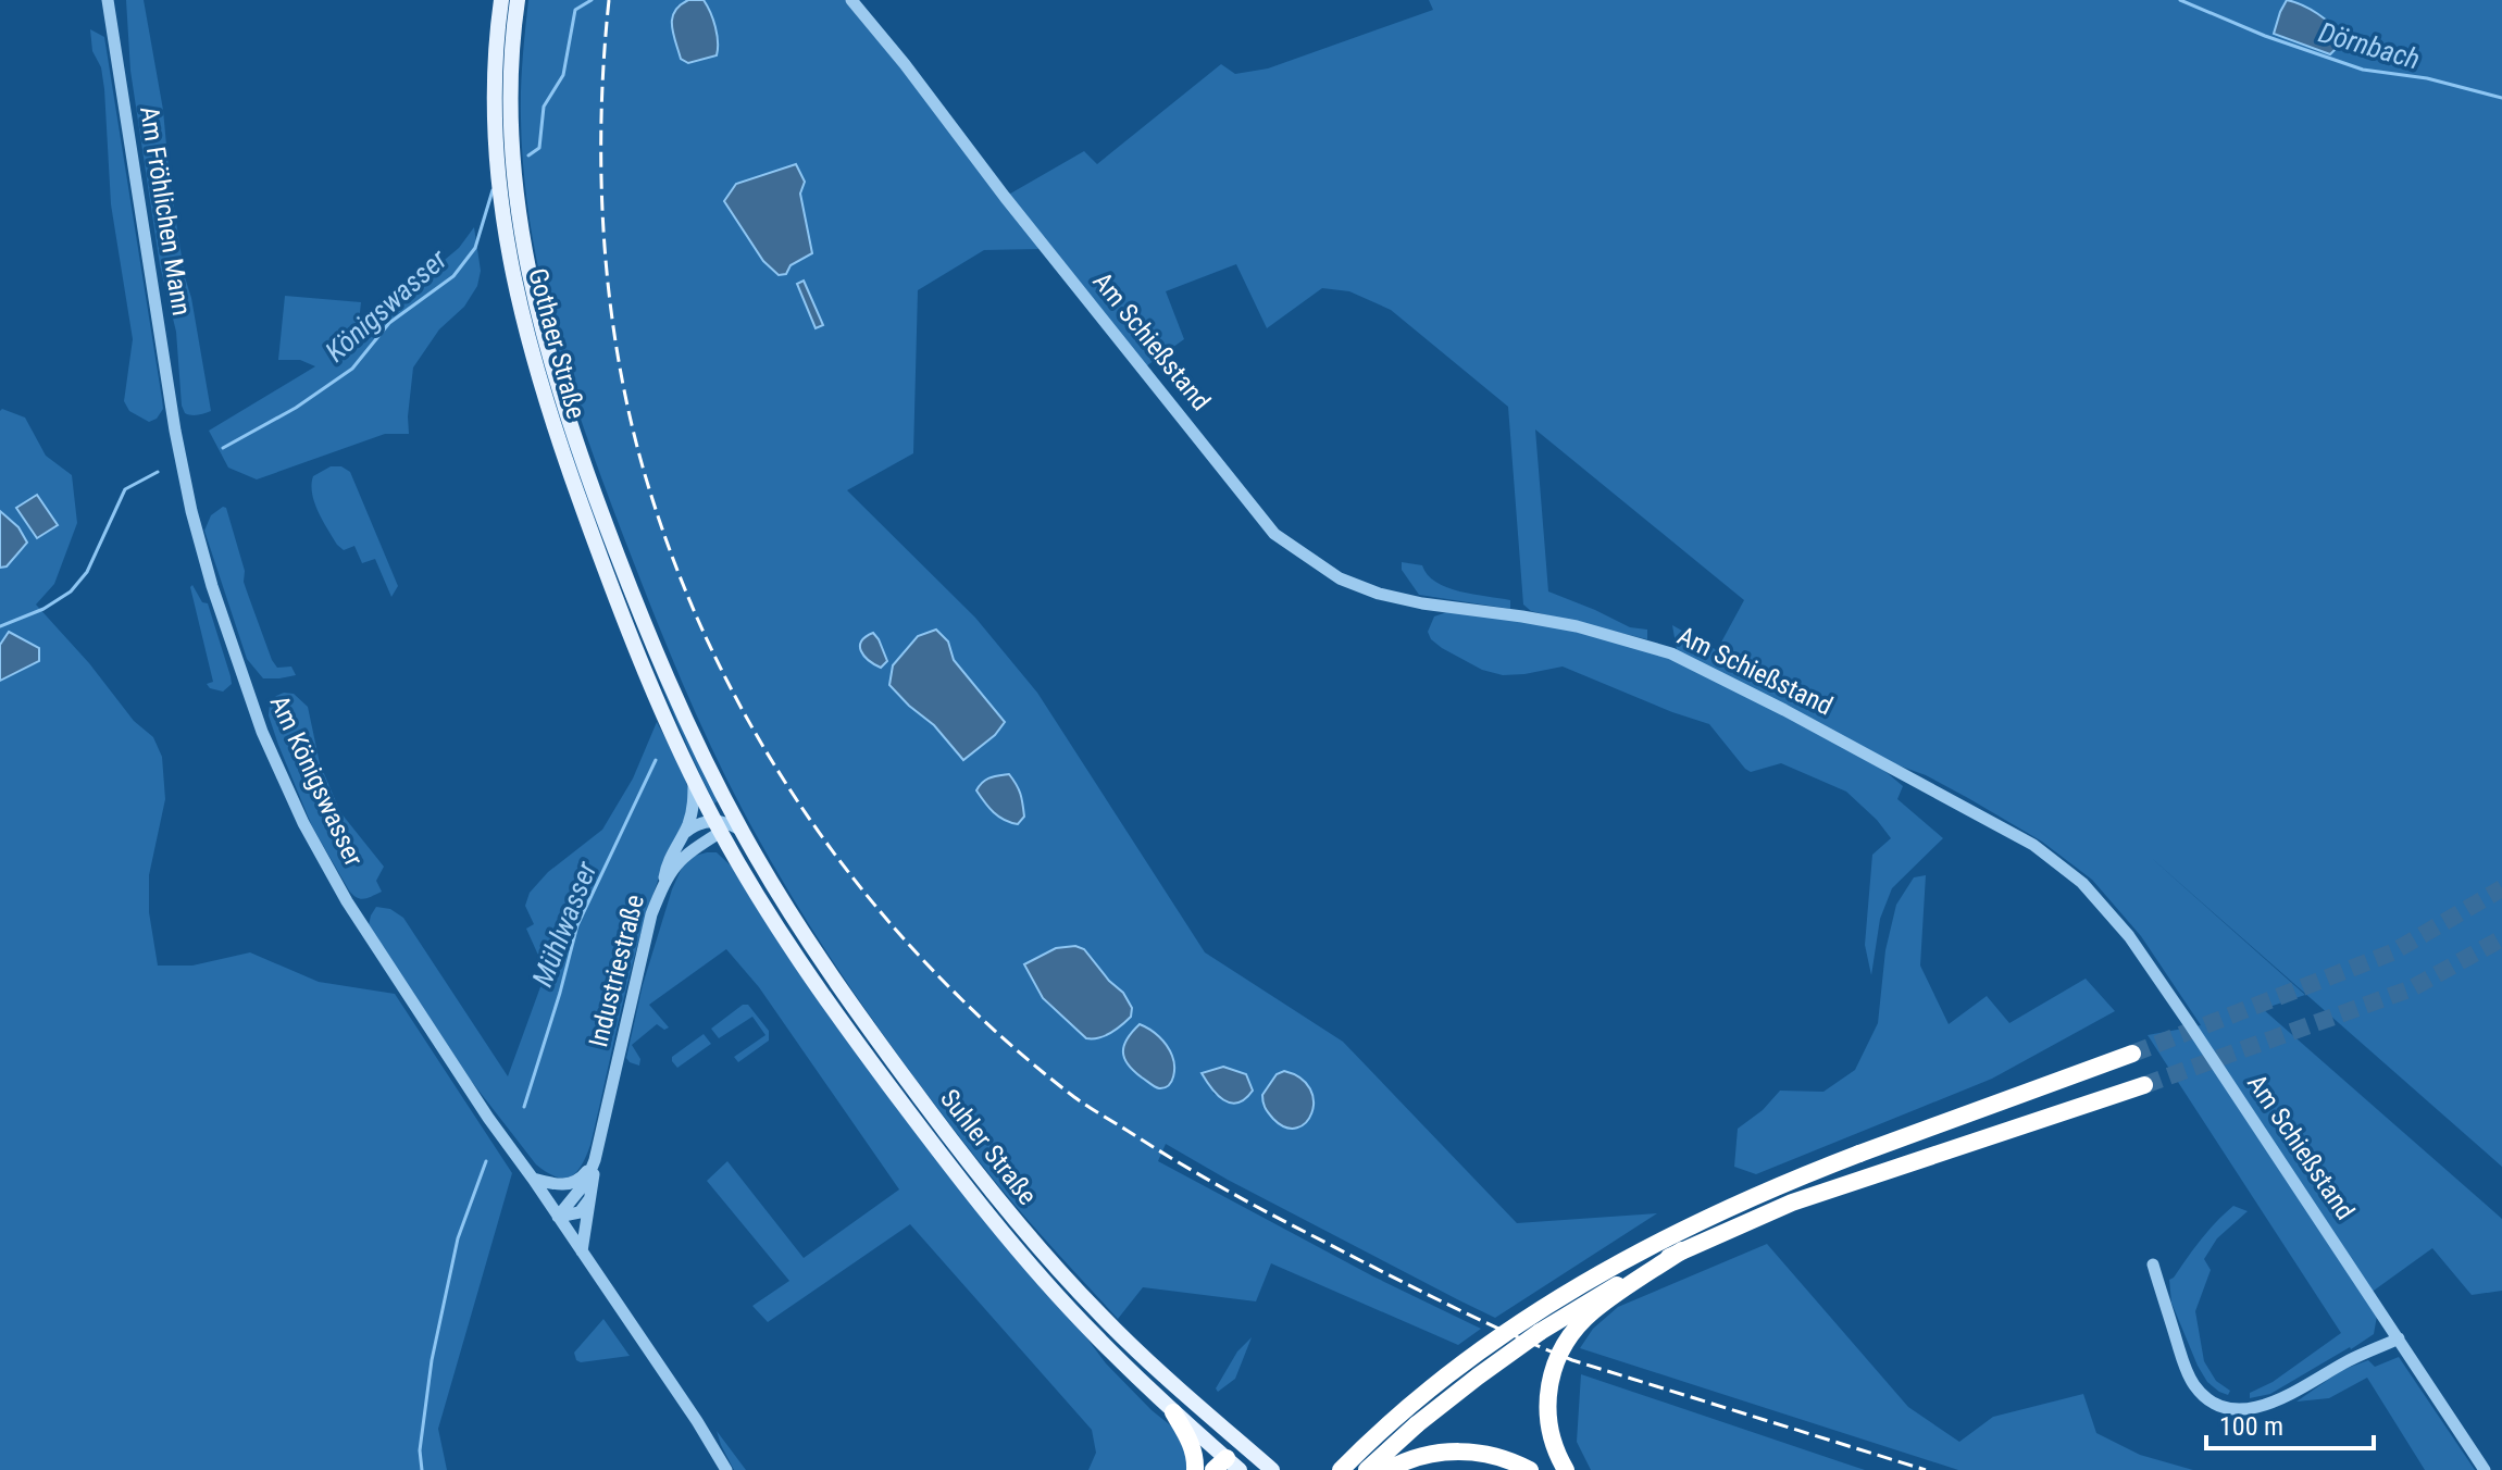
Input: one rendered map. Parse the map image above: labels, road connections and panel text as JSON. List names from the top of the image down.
{
  "streets": {
    "main road": ["Gothaer Straße", "Suhler Straße"],
    "street": [
      "Am Fröhlichen Mann",
      "Am Schießstand",
      "Am Königswasser",
      "Industriestraße"
    ]
  },
  "crossings": [
    ["Am Fröhlichen Mann", "Am Königswasser"],
    ["Gothaer Straße", "Suhler Straße"],
    ["Am Königswasser", "Industriestraße"],
    ["Industriestraße", "Suhler Straße"]
  ],
  "water": ["Dörnbach", "Königswasser", "Mühlwasser"],
  "scale_bar": "100 m"
}
